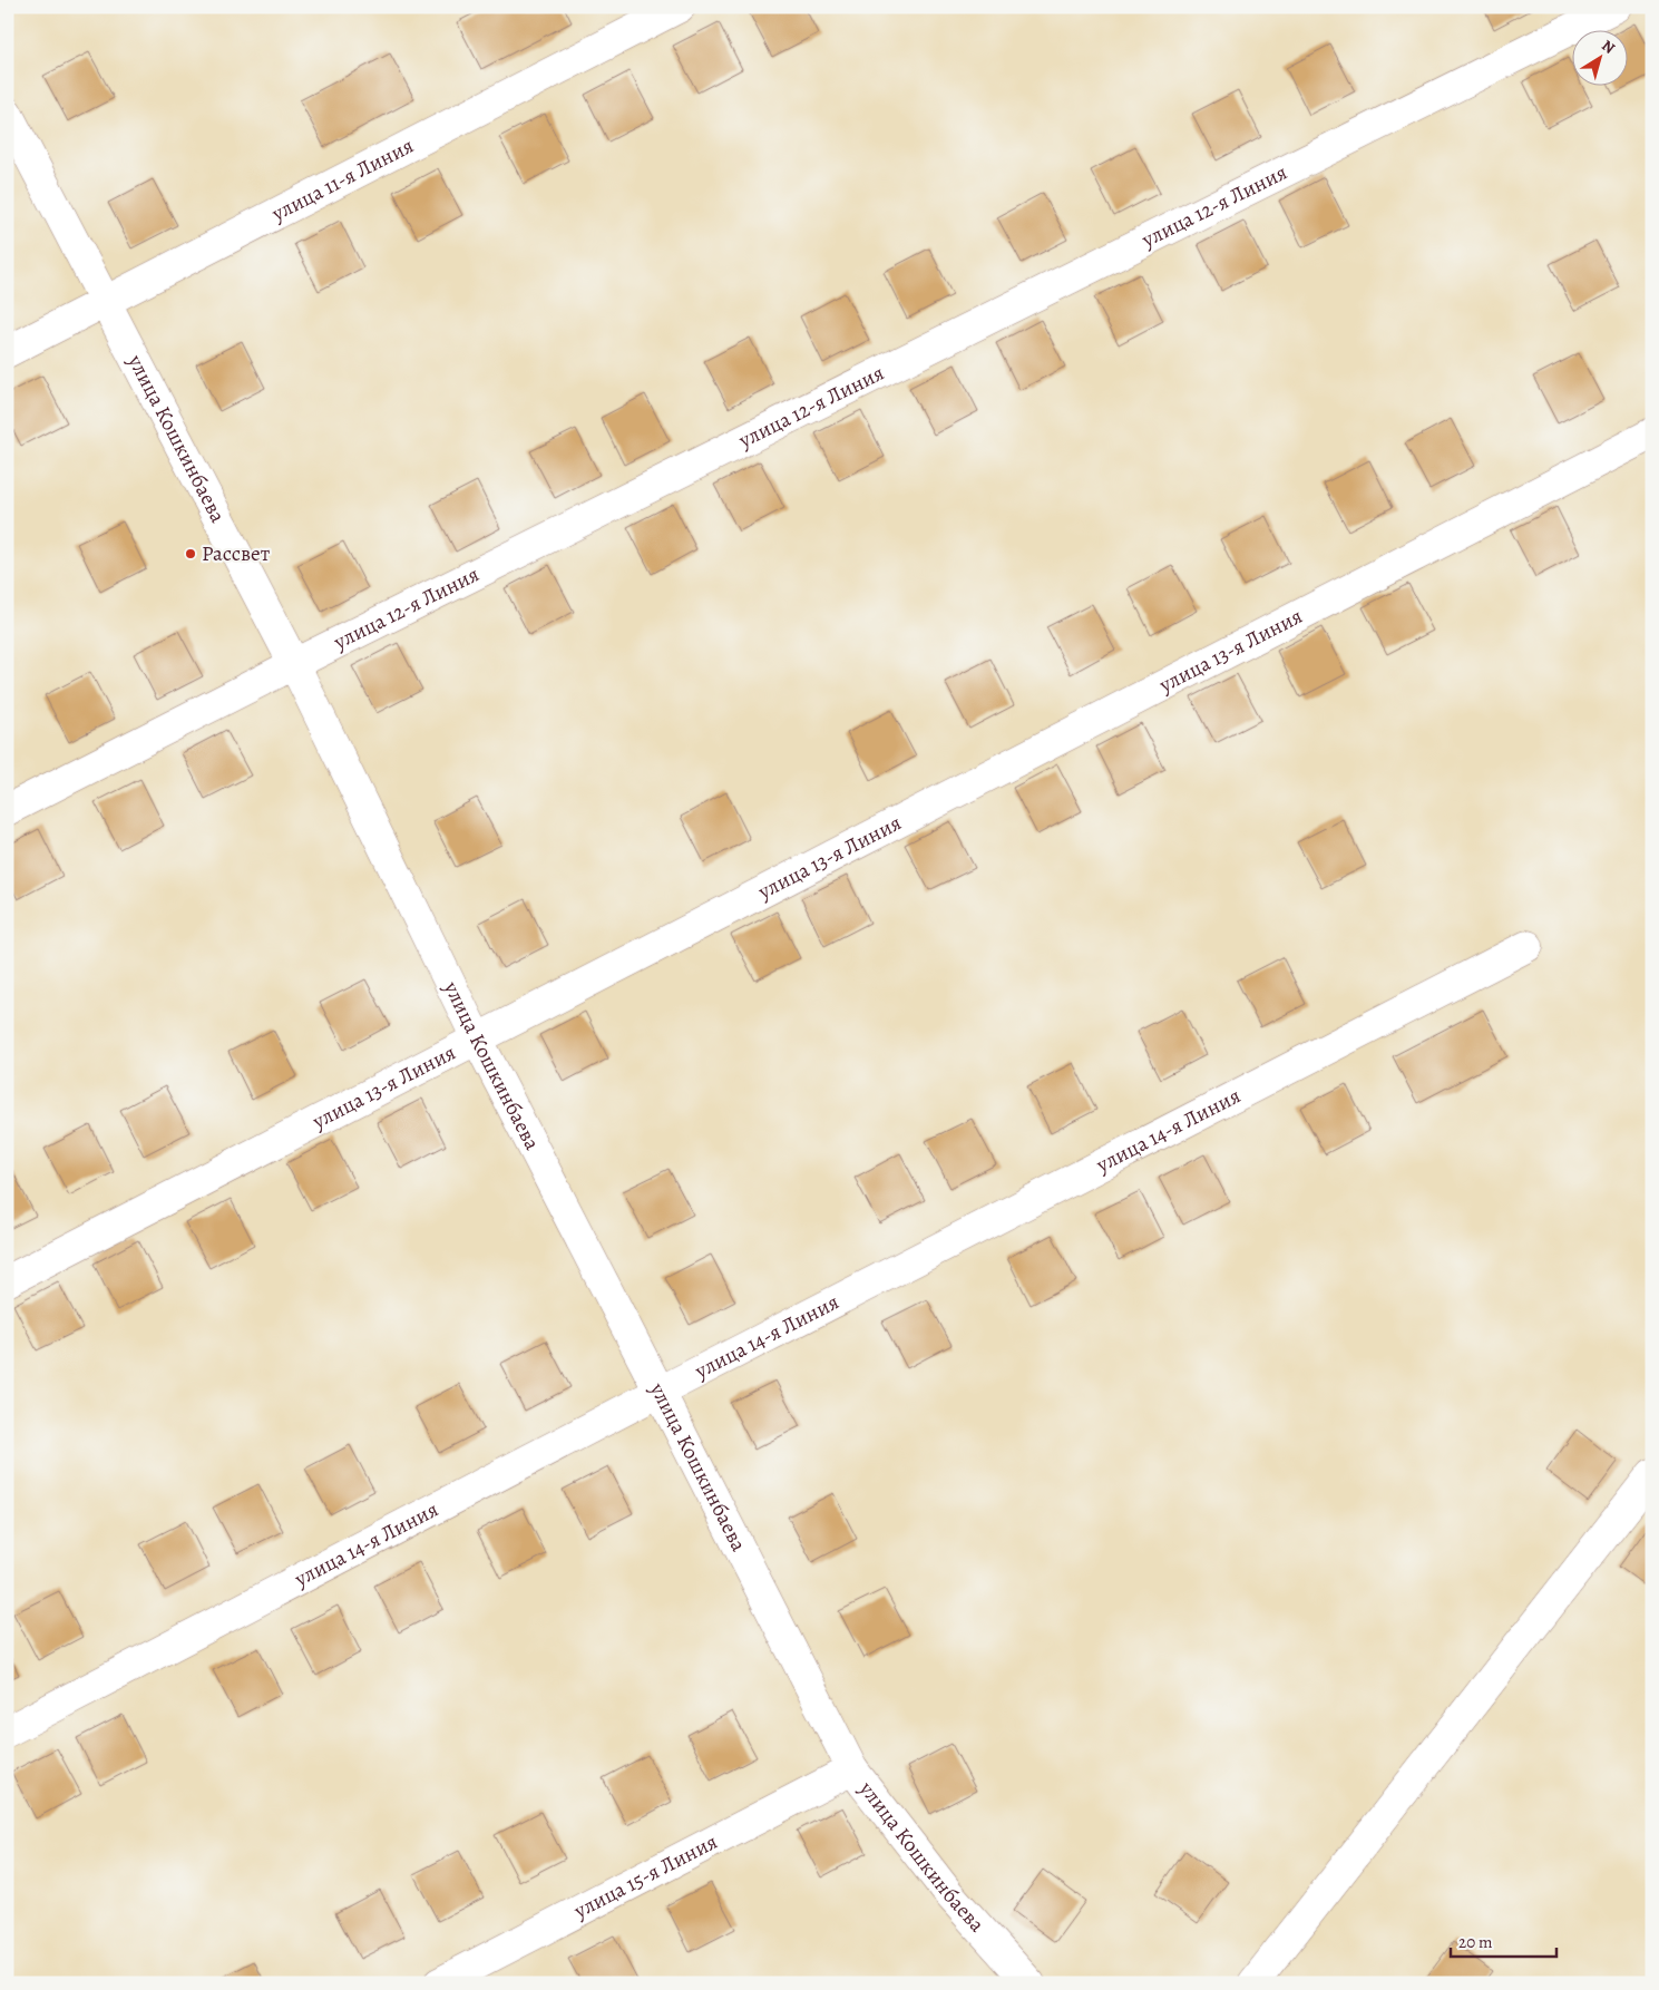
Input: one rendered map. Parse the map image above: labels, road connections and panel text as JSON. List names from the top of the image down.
{
  "streets": {
    "street": [
      "улица 11-я Линия",
      "улица 12-я Линия",
      "улица Кошкинбаева",
      "улица 13-я Линия",
      "улица 14-я Линия",
      "улица 15-я Линия"
    ]
  },
  "crossings": [
    ["улица 11-я Линия", "улица Кошкинбаева"],
    ["улица 12-я Линия", "улица Кошкинбаева"],
    ["улица Кошкинбаева", "улица 13-я Линия"],
    ["улица Кошкинбаева", "улица 14-я Линия"],
    ["улица Кошкинбаева", "улица 15-я Линия"]
  ],
  "places": ["Рассвет"],
  "scale_bar": "20 m",
  "north": "top right"
}
